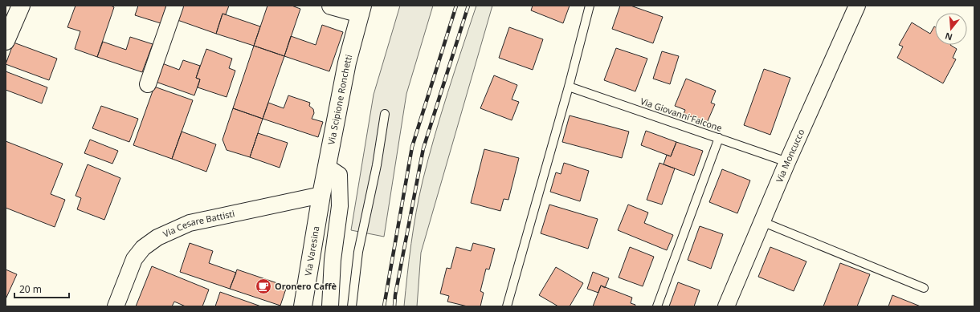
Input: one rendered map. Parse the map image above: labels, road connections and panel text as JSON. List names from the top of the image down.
{
  "streets": {
    "main road": ["Via Scipione Ronchetti", "Via Varesina"],
    "street": ["Via Moncucco", "Via Cesare Battisti"],
    "lane": ["Via Giovanni Falcone"]
  },
  "crossings": [
    ["Via Scipione Ronchetti", "Via Cesare Battisti"],
    ["Via Scipione Ronchetti", "Via Varesina"],
    ["Via Giovanni Falcone", "Via Moncucco"],
    ["Via Cesare Battisti", "Via Varesina"]
  ],
  "places": {
    "cafe": ["Oronero Caffè"]
  },
  "scale_bar": "20 m",
  "north": "bottom"
}
